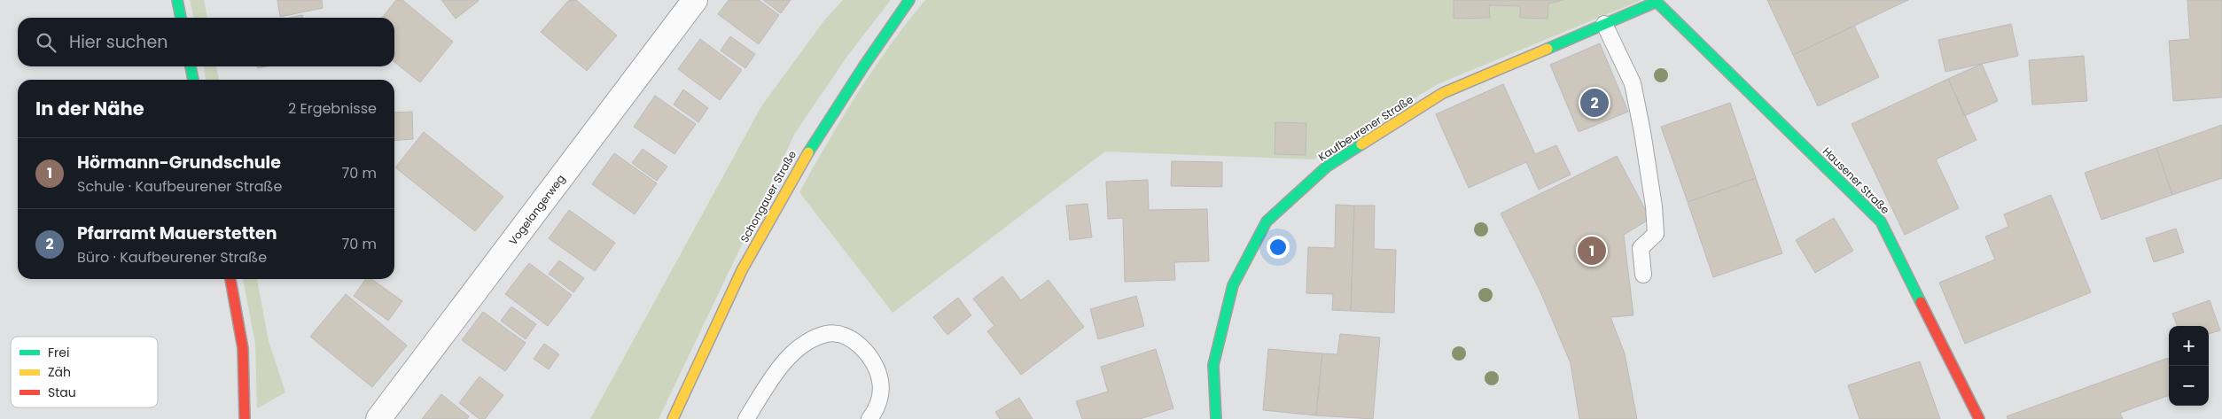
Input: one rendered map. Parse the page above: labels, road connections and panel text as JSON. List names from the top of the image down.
{
  "streets": {
    "street": [
      "Kaufbeurener Straße",
      "Hausener Straße",
      "Schongauer Straße",
      "Vogelangerweg"
    ]
  },
  "crossings": [
    ["Kaufbeurener Straße", "Hausener Straße"]
  ],
  "legend": ["Frei", "Zäh", "Stau"],
  "page": {
    "search": "Hier suchen",
    "heading": ["In der Nähe", "2 Ergebnisse"],
    "pins": ["2", "1"],
    "list": [
      {
        "mark": "1",
        "name": "Hörmann-Grundschule",
        "note": "Schule · Kaufbeurener Straße",
        "value": "70 m"
      },
      {
        "mark": "2",
        "name": "Pfarramt Mauerstetten",
        "note": "Büro · Kaufbeurener Straße",
        "value": "70 m"
      }
    ],
    "map_buttons": ["+", "−"]
  }
}
